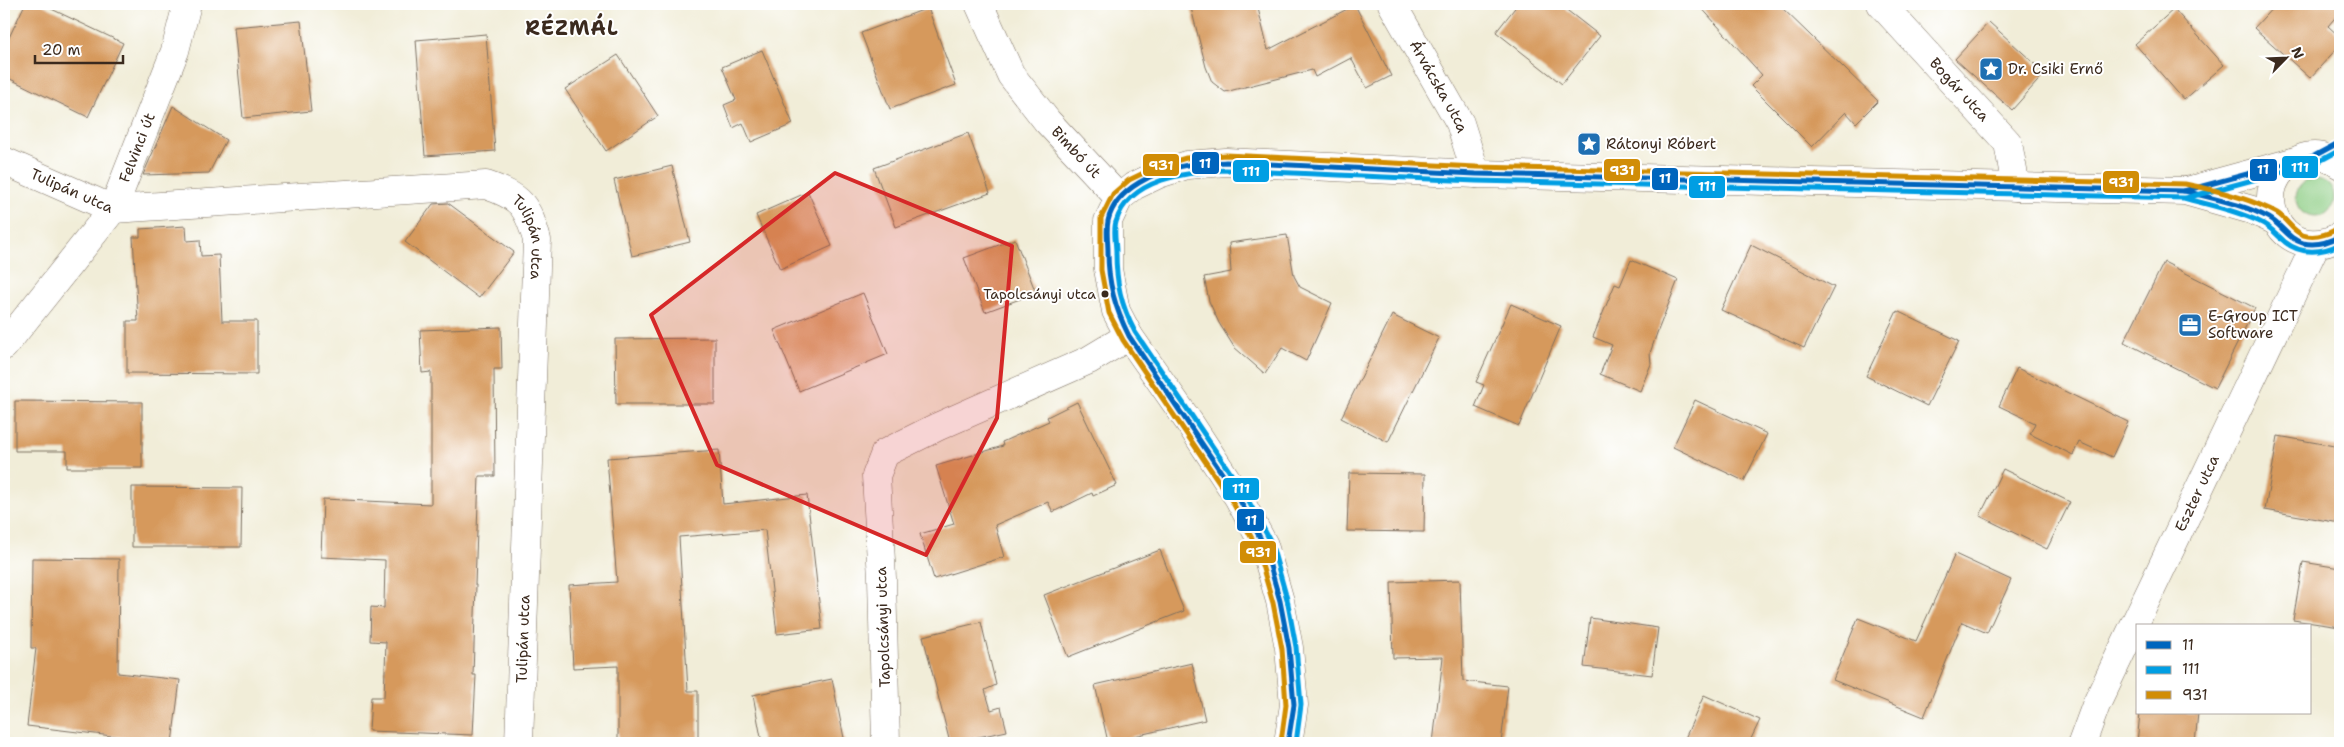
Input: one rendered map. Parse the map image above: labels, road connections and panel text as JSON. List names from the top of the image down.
{
  "streets": {
    "street": [
      "Árvácska utca",
      "Bogár utca",
      "Felvinci út",
      "Bimbó út",
      "Tulipán utca",
      "Eszter utca",
      "Tapolcsányi utca"
    ]
  },
  "crossings": [
    ["Felvinci út", "Tulipán utca"]
  ],
  "districts": ["RÉZMÁL"],
  "places": {
    "place": ["Dr. Csiki Ernő", "Rátonyi Róbert"],
    "other": ["Tapolcsányi utca"],
    "office": ["E-Group ICT Software"]
  },
  "lines": ["transit line 11", "transit line 111", "transit line 931"],
  "legend": ["11", "111", "931"],
  "scale_bar": "20 m",
  "north": "top right"
}
